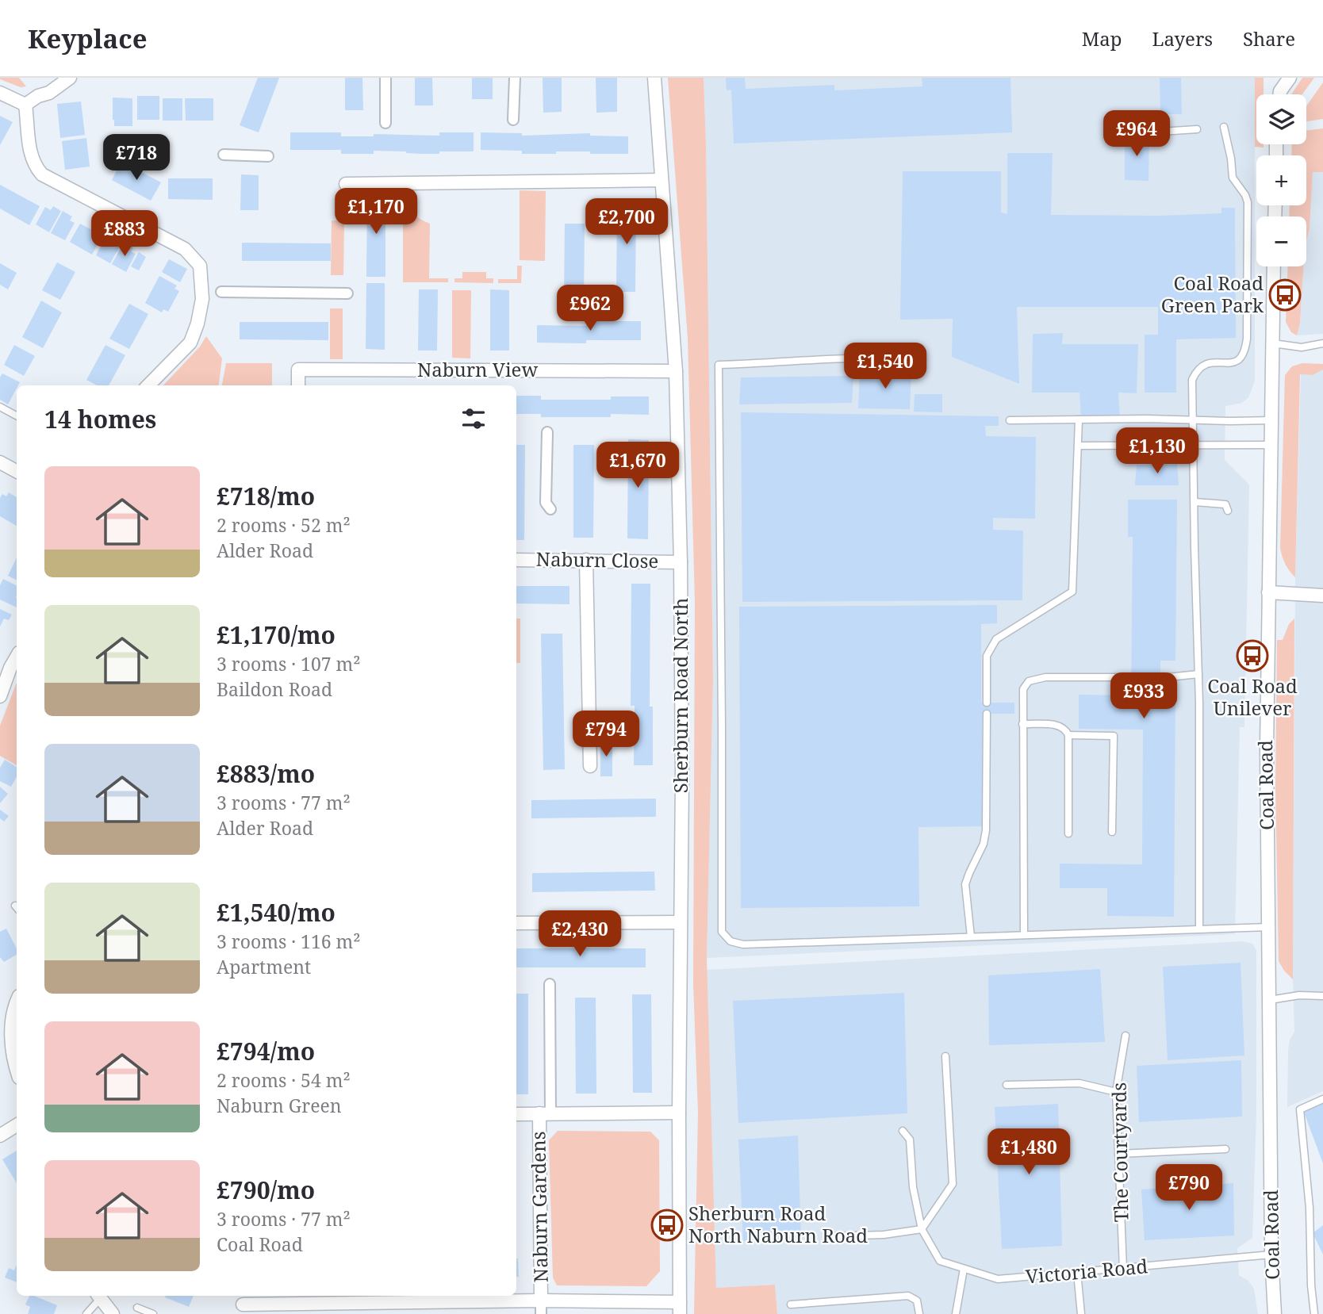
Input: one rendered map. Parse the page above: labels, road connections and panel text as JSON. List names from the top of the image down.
{
  "streets": {
    "street": [
      "Naburn View",
      "Naburn Close",
      "Sherburn Road North",
      "Coal Road",
      "Naburn Gardens"
    ],
    "lane": ["The Courtyards", "Victoria Road"]
  },
  "crossings": [
    ["Naburn View", "Sherburn Road North"],
    ["Naburn Close", "Sherburn Road North"],
    ["Coal Road", "Victoria Road"],
    ["The Courtyards", "Victoria Road"]
  ],
  "places": {
    "bus stop": ["Coal Road Green Park", "Coal Road Unilever", "Sherburn Road North Naburn Road"]
  },
  "page": {
    "header": "Keyplace",
    "nav": ["Map", "Layers", "Share"],
    "map_buttons": ["+", "−"],
    "price": [
      "£964",
      "£718",
      "£1,170",
      "£2,700",
      "£883",
      "£962",
      "£1,540",
      "£1,130",
      "£1,670",
      "£933",
      "£794",
      "£2,430",
      "£1,480",
      "£790"
    ],
    "heading": "14 homes",
    "list": [
      {
        "name": "£718/mo",
        "note": "2 rooms · 52 m² · Alder Road"
      },
      {
        "name": "£1,170/mo",
        "note": "3 rooms · 107 m² · Baildon Road"
      },
      {
        "name": "£883/mo",
        "note": "3 rooms · 77 m² · Alder Road"
      },
      {
        "name": "£1,540/mo",
        "note": "3 rooms · 116 m² · Apartment"
      },
      {
        "name": "£794/mo",
        "note": "2 rooms · 54 m² · Naburn Green"
      },
      {
        "name": "£790/mo",
        "note": "3 rooms · 77 m² · Coal Road"
      }
    ]
  }
}
